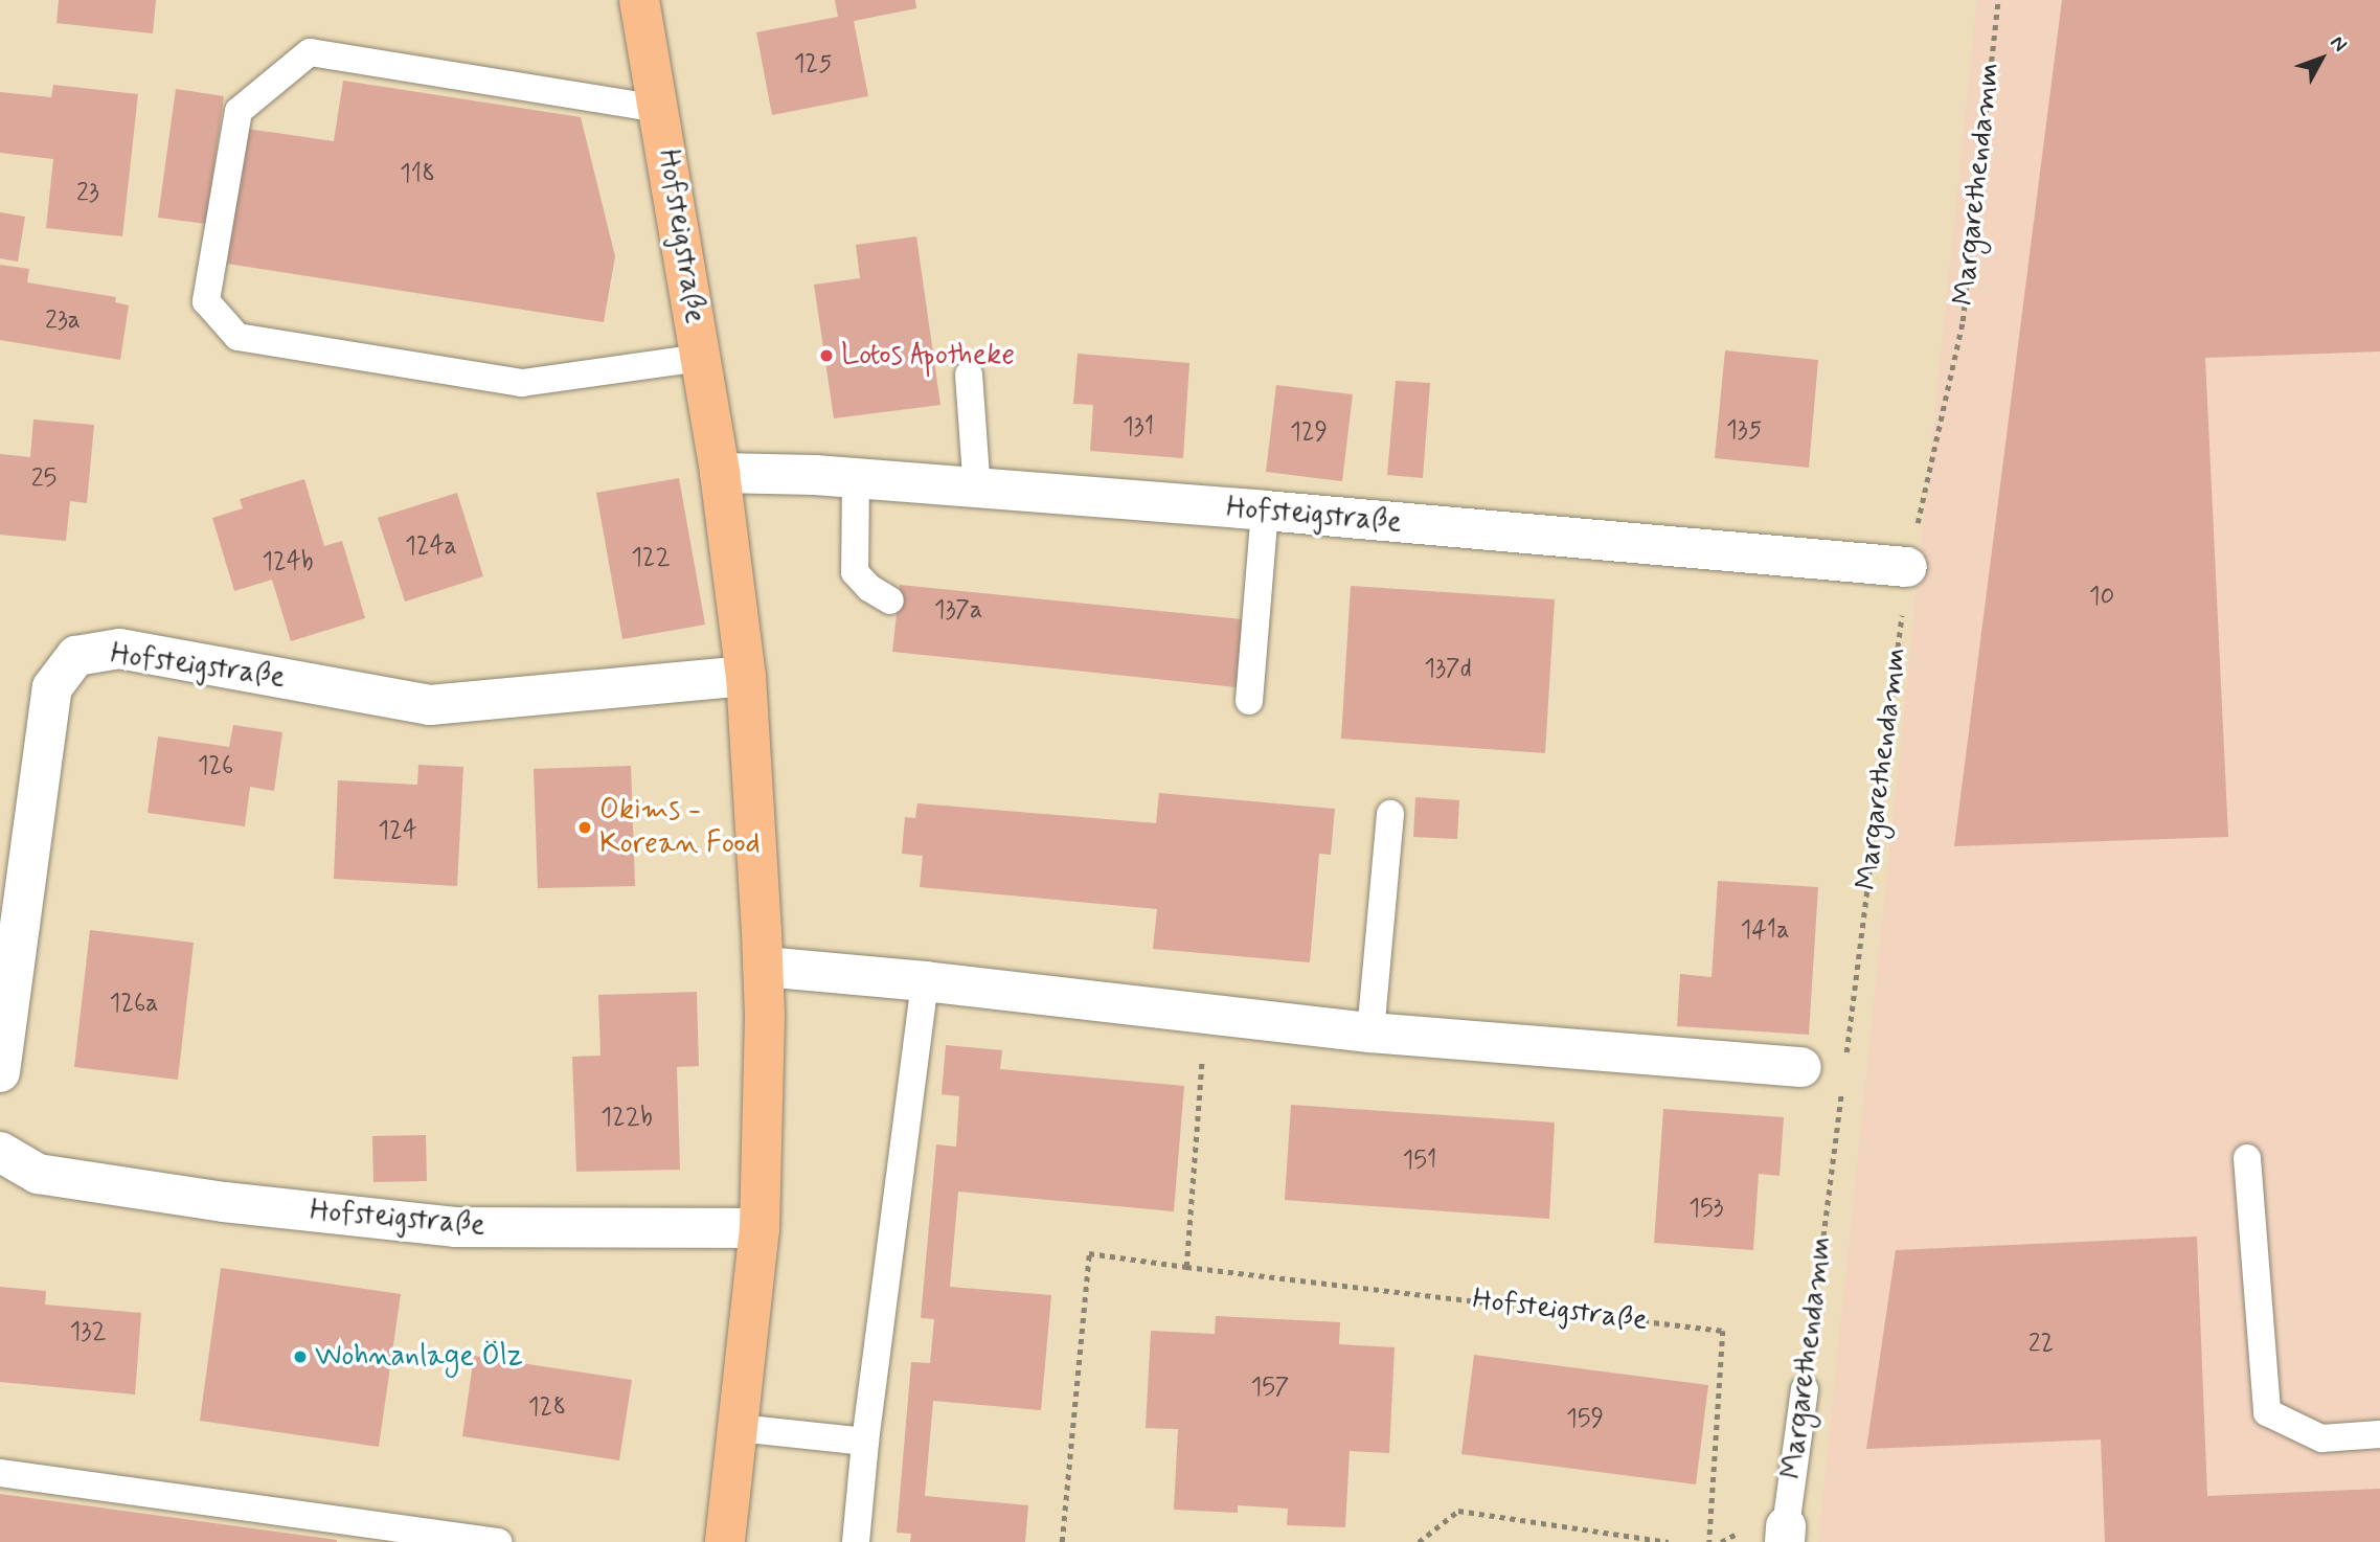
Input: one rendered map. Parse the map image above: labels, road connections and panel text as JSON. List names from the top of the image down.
{
  "streets": {
    "main road": ["Hofsteigstraße"],
    "lane": ["Margarethendamm"]
  },
  "crossings": [
    ["Margarethendamm", "Hofsteigstraße"]
  ],
  "places": ["Lotos Apotheke", "Okims - Korean Food", "Wohnanlage Ölz"],
  "house_numbers": [
    "125",
    "118",
    "23",
    "23a",
    "131",
    "135",
    "129",
    "25",
    "124a",
    "122",
    "124b",
    "10",
    "137a",
    "137d",
    "126",
    "124",
    "141a",
    "126a",
    "122b",
    "151",
    "153",
    "132",
    "22",
    "157",
    "128",
    "159"
  ],
  "north": "top right"
}
